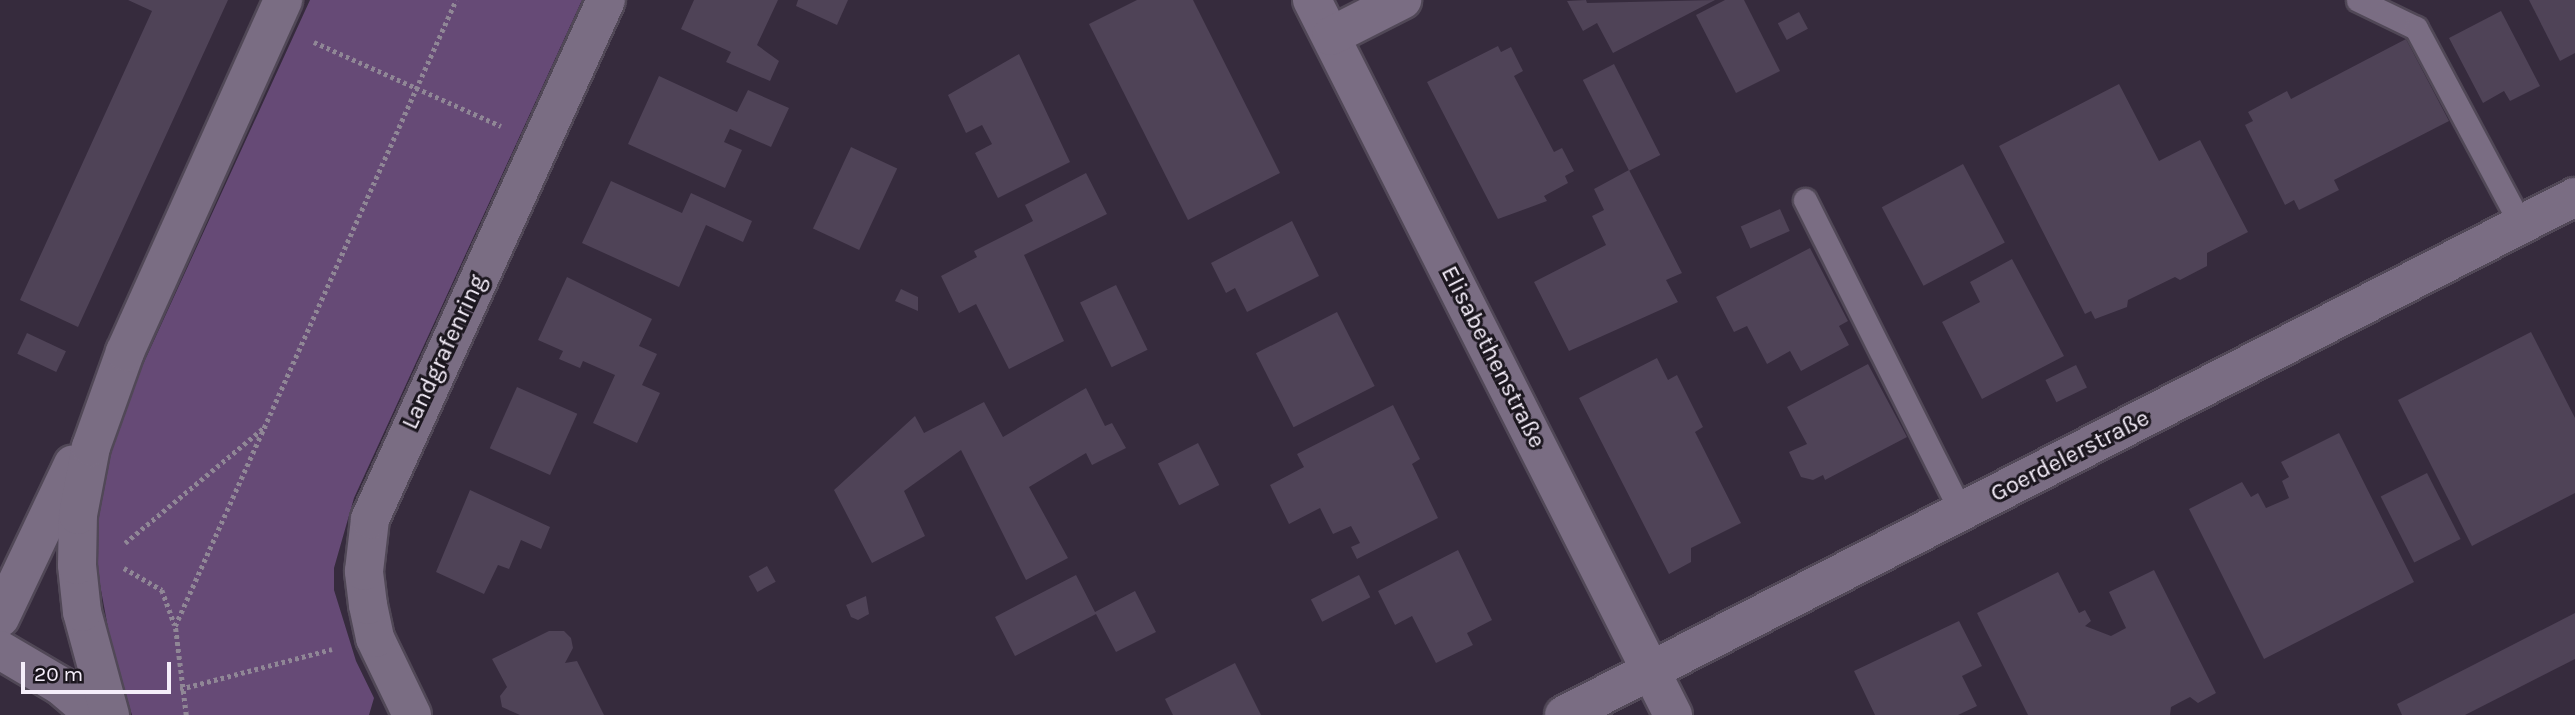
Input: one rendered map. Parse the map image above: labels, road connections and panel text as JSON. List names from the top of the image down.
{
  "streets": {
    "street": ["Landgrafenring", "Elisabethenstraße", "Goerdelerstraße"]
  },
  "crossings": [
    ["Elisabethenstraße", "Goerdelerstraße"]
  ],
  "scale_bar": "20 m"
}
